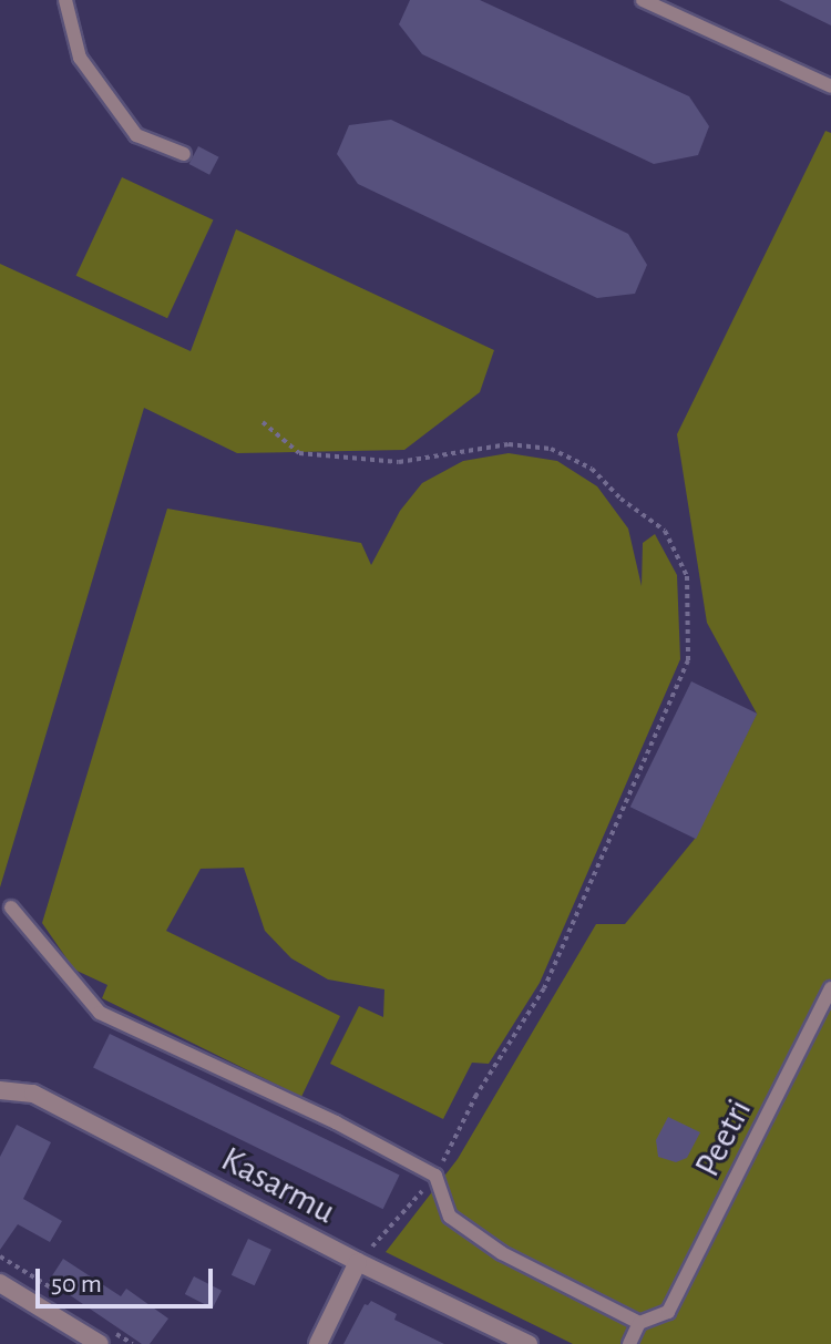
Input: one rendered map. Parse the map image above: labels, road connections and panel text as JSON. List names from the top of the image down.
{
  "streets": {
    "street": ["Kasarmu"],
    "lane": ["Peetri"]
  },
  "scale_bar": "50 m"
}
